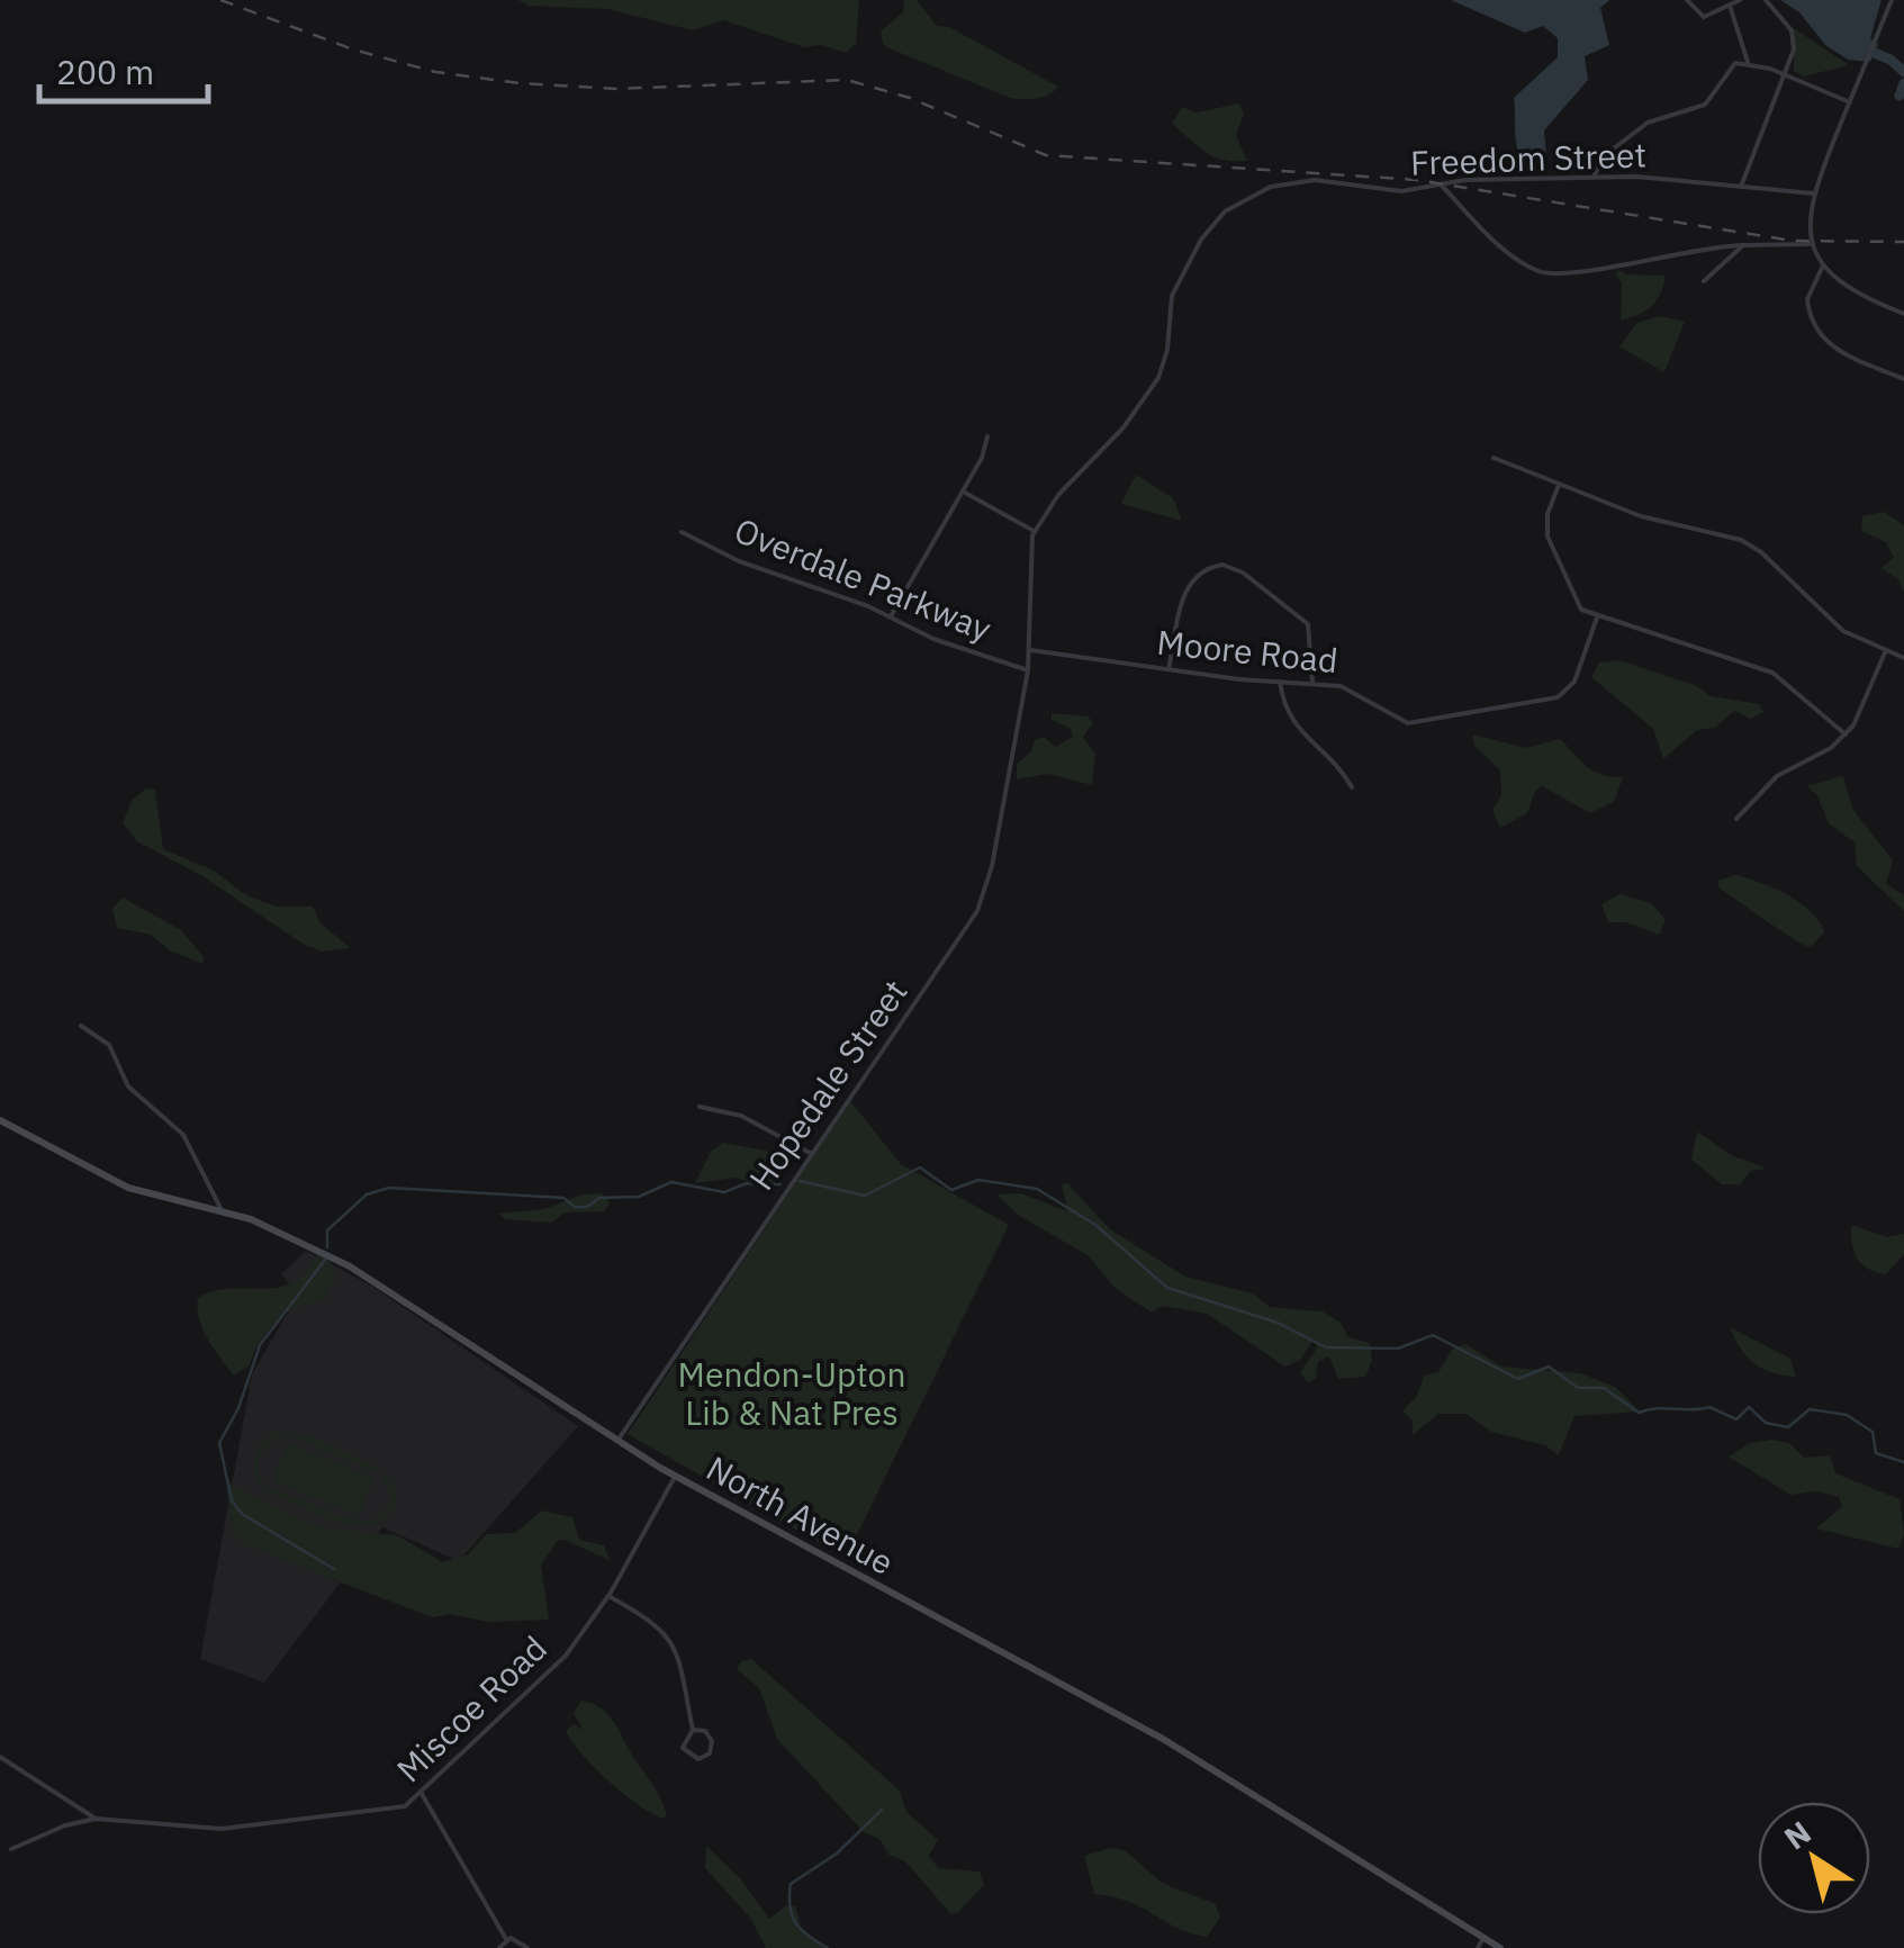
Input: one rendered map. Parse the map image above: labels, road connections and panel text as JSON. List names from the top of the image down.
{
  "streets": {
    "main road": ["North Avenue"],
    "street": [
      "Freedom Street",
      "Overdale Parkway",
      "Moore Road",
      "Hopedale Street",
      "Miscoe Road"
    ]
  },
  "crossings": [
    ["Overdale Parkway", "Hopedale Street"],
    ["Hopedale Street", "North Avenue"],
    ["North Avenue", "Miscoe Road"]
  ],
  "parks": ["Mendon-Upton Lib & Nat Pres"],
  "scale_bar": "200 m",
  "north": "top left"
}
